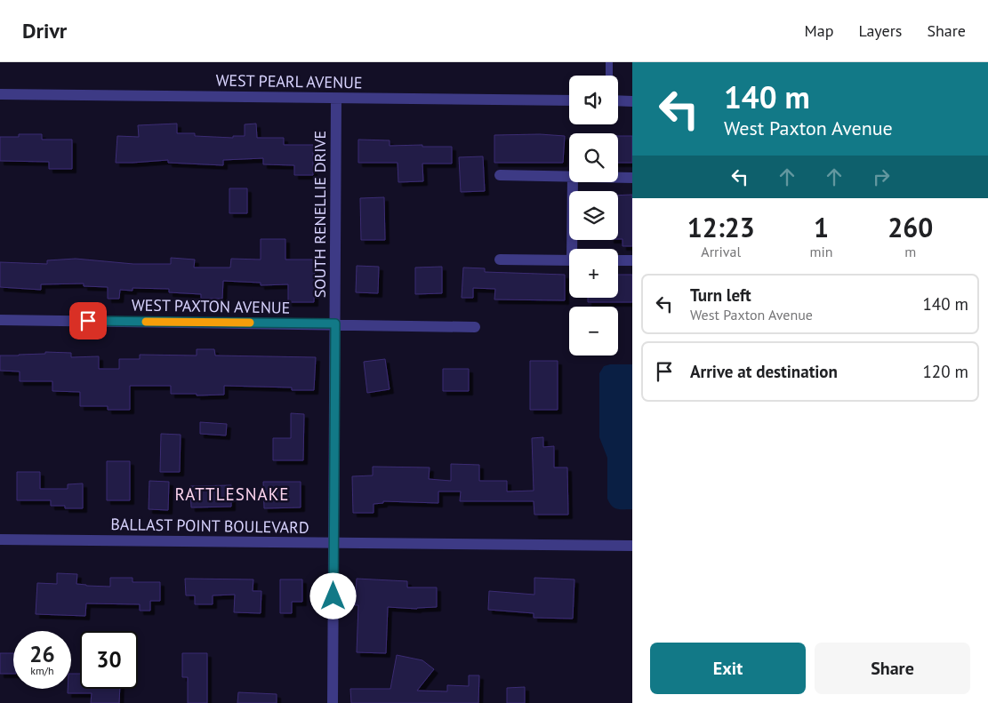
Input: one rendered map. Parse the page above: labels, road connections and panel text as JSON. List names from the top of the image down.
{
  "streets": {
    "street": [
      "WEST PEARL AVENUE",
      "SOUTH RENELLIE DRIVE",
      "WEST PAXTON AVENUE",
      "BALLAST POINT BOULEVARD"
    ]
  },
  "crossings": [
    ["WEST PEARL AVENUE", "SOUTH RENELLIE DRIVE"],
    ["SOUTH RENELLIE DRIVE", "WEST PAXTON AVENUE"],
    ["SOUTH RENELLIE DRIVE", "BALLAST POINT BOULEVARD"]
  ],
  "districts": ["RATTLESNAKE"],
  "page": {
    "header": "Drivr",
    "nav": ["Map", "Layers", "Share"],
    "turn": ["140 m", "West Paxton Avenue"],
    "map_buttons": ["+", "−"],
    "eta": [
      "12:23",
      "Arrival",
      "1",
      "min",
      "260",
      "m"
    ],
    "list": [
      {
        "name": "Turn left",
        "note": "West Paxton Avenue",
        "value": "140 m"
      },
      {
        "name": "Arrive at destination",
        "value": "120 m"
      }
    ],
    "speed": "26 km/h",
    "limit": "30",
    "buttons": ["Exit", "Share"]
  }
}
